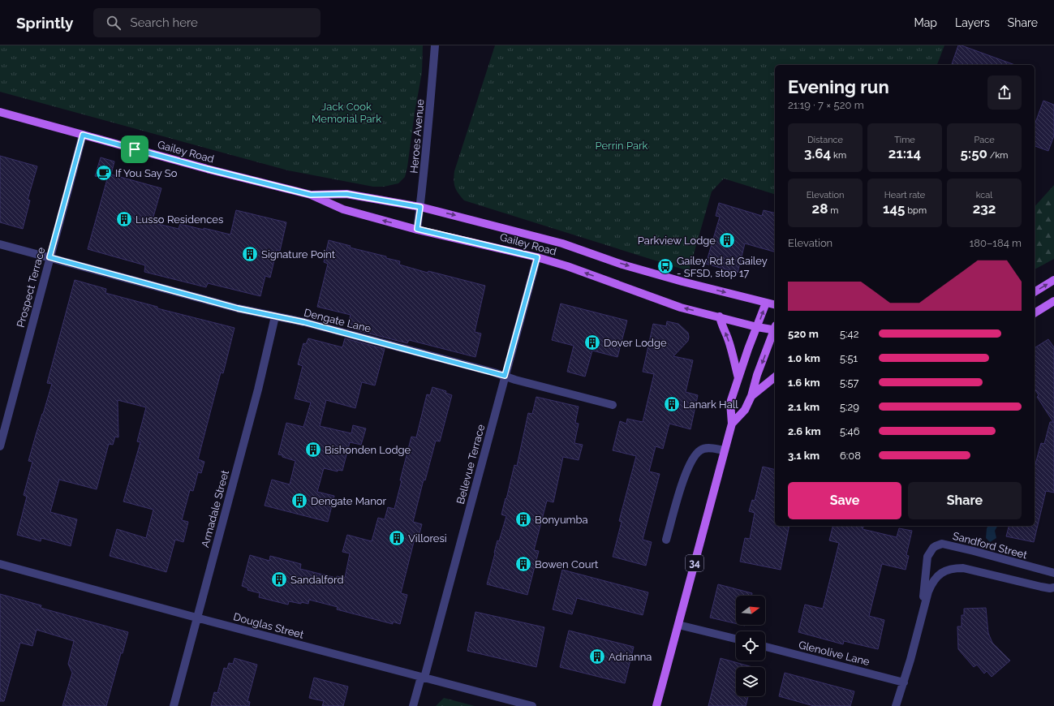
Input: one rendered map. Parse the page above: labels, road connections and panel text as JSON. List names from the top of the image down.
{
  "streets": {
    "main road": ["Gailey Road", "34"],
    "street": [
      "Heroes Avenue",
      "Prospect Terrace",
      "Dengate Lane",
      "Bellevue Terrace",
      "Armadale Street",
      "Sandford Street",
      "Douglas Street",
      "Glenolive Lane"
    ]
  },
  "crossings": [
    ["Heroes Avenue", "Gailey Road"],
    ["Gailey Road", "Prospect Terrace"],
    ["Gailey Road", "Bellevue Terrace"],
    ["Gailey Road", "34"],
    ["Prospect Terrace", "Dengate Lane"],
    ["Dengate Lane", "Bellevue Terrace"],
    ["Dengate Lane", "Armadale Street"],
    ["Bellevue Terrace", "Douglas Street"],
    ["Armadale Street", "Douglas Street"],
    ["Sandford Street", "Glenolive Lane"]
  ],
  "parks": ["Jack Cook Memorial Park", "Perrin Park"],
  "places": {
    "cafe": ["If You Say So"],
    "building": [
      "Lusso Residences",
      "Parkview Lodge",
      "Signature Point",
      "Dover Lodge",
      "Lanark Hall",
      "Bishonden Lodge",
      "Dengate Manor",
      "Bonyumba",
      "Villoresi",
      "Bowen Court",
      "Sandalford",
      "Adrianna"
    ],
    "bus stop": ["Gailey Rd at Gailey - SFSD, stop 17"]
  },
  "north": "right",
  "page": {
    "header": "Sprintly",
    "search": "Search here",
    "nav": ["Map", "Layers", "Share"],
    "heading": ["Evening run", "21:19 · 7 × 520 m"],
    "stats": [
      ["Distance", "3.64 km"],
      ["Time", "21:14"],
      ["Pace", "5:50 /km"],
      ["Elevation", "28 m"],
      ["Heart rate", "145 bpm"],
      ["kcal", "232"]
    ],
    "chart": ["Elevation", "180–184 m"],
    "list": [
      {
        "name": "520 m",
        "note": "5:42"
      },
      {
        "name": "1.0 km",
        "note": "5:51"
      },
      {
        "name": "1.6 km",
        "note": "5:57"
      },
      {
        "name": "2.1 km",
        "note": "5:29"
      },
      {
        "name": "2.6 km",
        "note": "5:46"
      },
      {
        "name": "3.1 km",
        "note": "6:08"
      }
    ],
    "buttons": ["Save", "Share"]
  }
}
